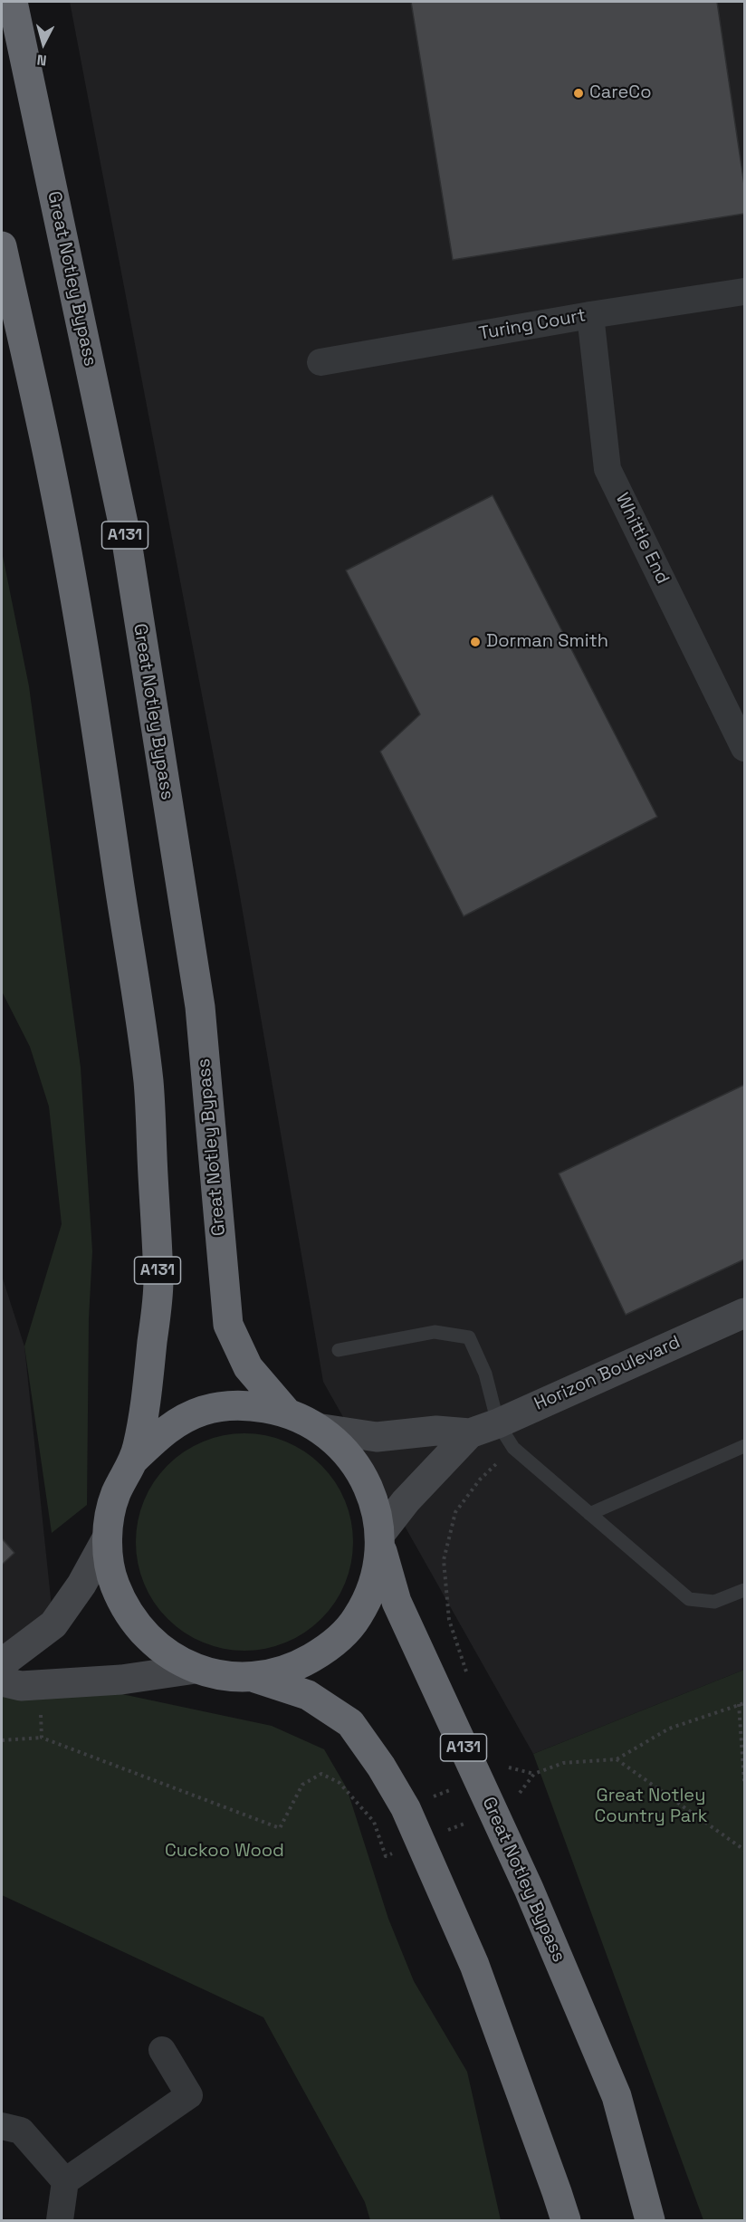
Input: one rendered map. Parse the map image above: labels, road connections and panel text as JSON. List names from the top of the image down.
{
  "streets": {
    "highway": ["Great Notley Bypass", "A131"],
    "street": ["Turing Court", "Whittle End", "Horizon Boulevard"]
  },
  "crossings": [
    ["Great Notley Bypass", "Horizon Boulevard"],
    ["Turing Court", "Whittle End"]
  ],
  "parks": ["Great Notley Country Park", "Cuckoo Wood"],
  "places": ["CareCo", "Dorman Smith"],
  "north": "bottom"
}
